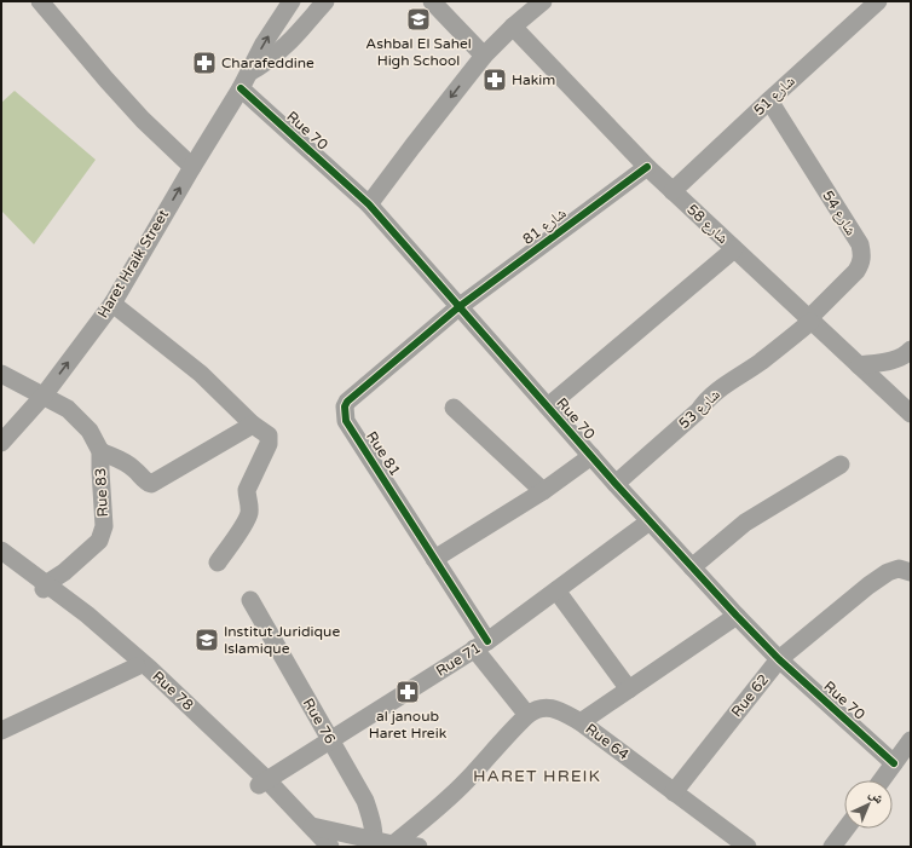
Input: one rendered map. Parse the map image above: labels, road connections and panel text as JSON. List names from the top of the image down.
{
  "streets": {
    "street": [
      "شارع 51",
      "Rue 70",
      "شارع 54",
      "شارع 58",
      "شارع 81",
      "Haret Hraik Street",
      "شارع 53",
      "Rue 81",
      "Rue 83",
      "Rue 71",
      "Rue 78",
      "Rue 62",
      "Rue 76",
      "Rue 64"
    ]
  },
  "crossings": [
    ["شارع 51", "شارع 54"],
    ["شارع 51", "شارع 58"],
    ["Rue 70", "شارع 81"],
    ["Rue 70", "Haret Hraik Street"],
    ["Rue 70", "شارع 53"],
    ["Rue 70", "Rue 81"],
    ["Rue 70", "Rue 71"],
    ["Rue 70", "Rue 62"],
    ["شارع 54", "شارع 58"],
    ["شارع 54", "شارع 53"],
    ["شارع 58", "شارع 81"],
    ["شارع 58", "شارع 53"],
    ["شارع 81", "Rue 81"],
    ["Haret Hraik Street", "Rue 83"],
    ["Rue 81", "Rue 71"],
    ["Rue 83", "Rue 78"],
    ["Rue 71", "Rue 78"],
    ["Rue 71", "Rue 76"],
    ["Rue 62", "Rue 64"]
  ],
  "one_way": ["Haret Hraik Street"],
  "districts": ["HARET HREIK"],
  "places": {
    "school or university": ["Ashbal El Sahel High School", "Institut Juridique Islamique"],
    "pharmacy": ["Charafeddine", "Hakim", "al janoub Haret Hreik"]
  },
  "north": "top right"
}
